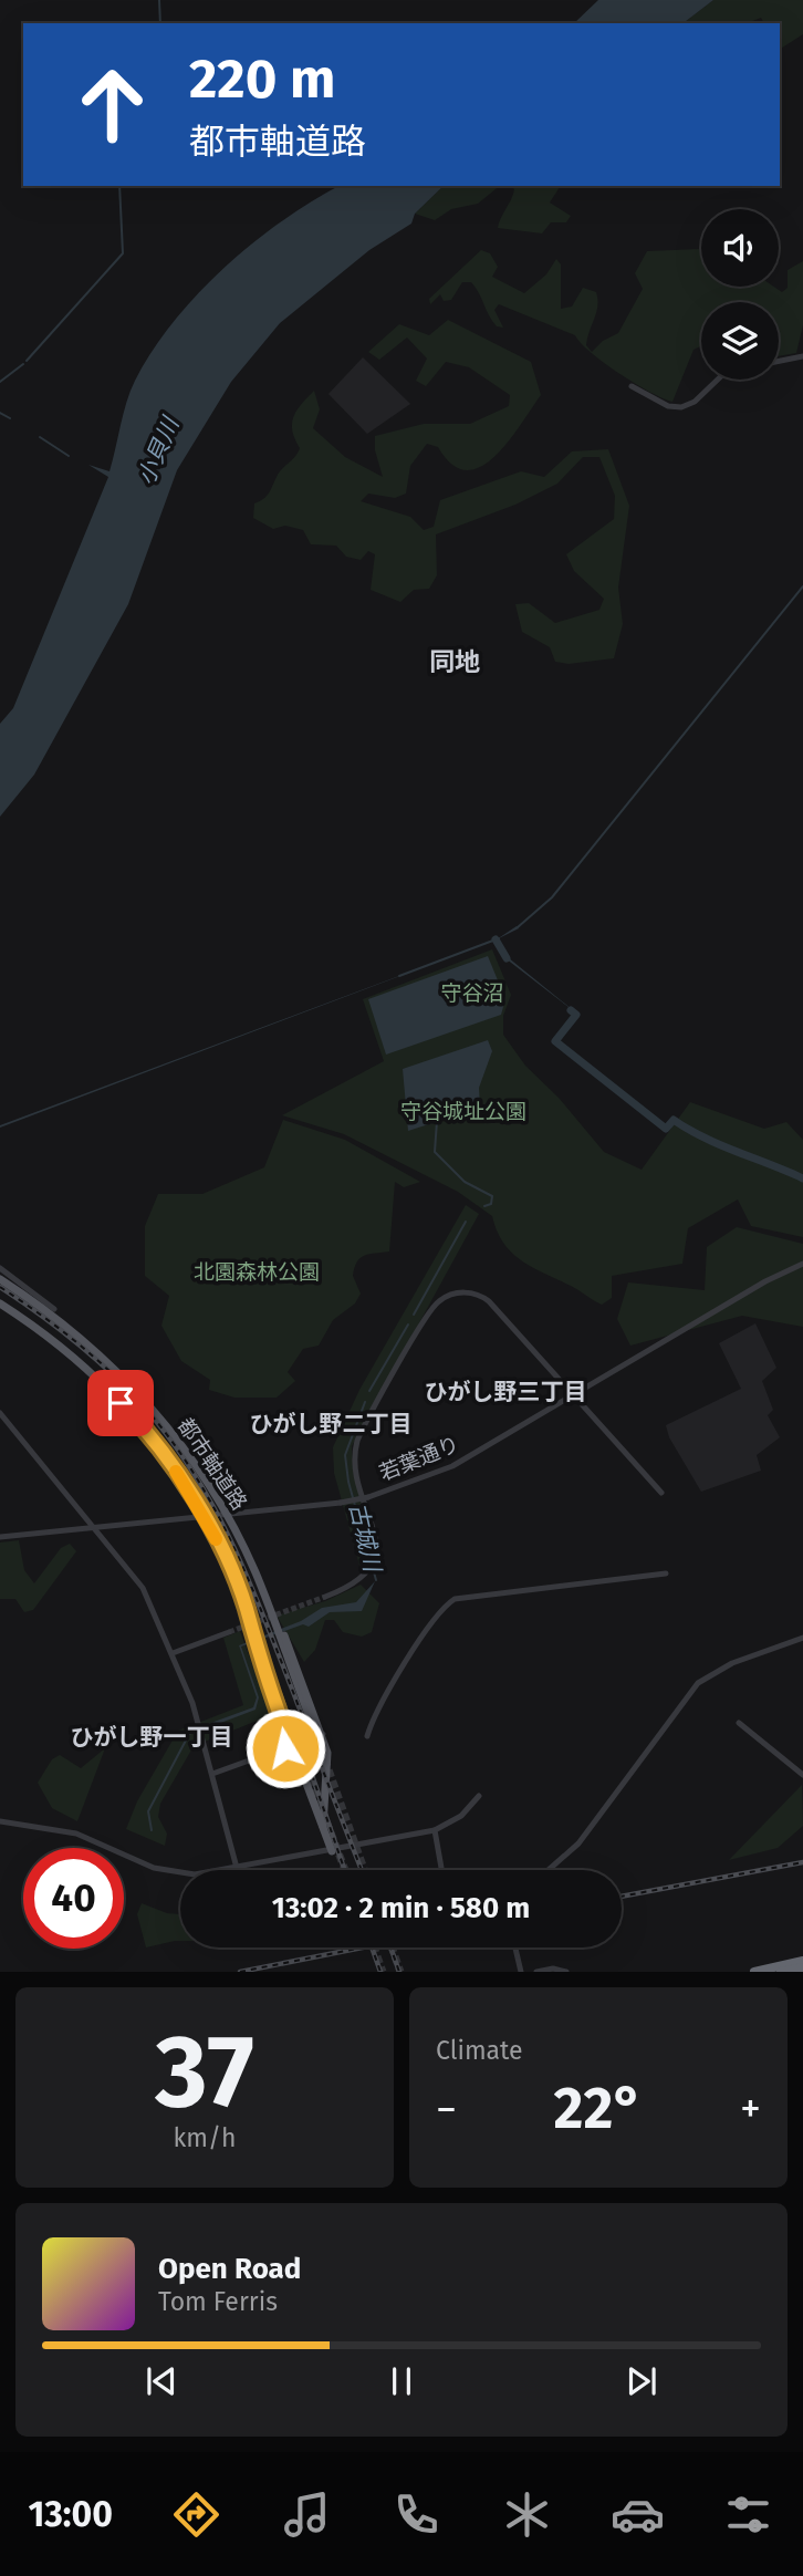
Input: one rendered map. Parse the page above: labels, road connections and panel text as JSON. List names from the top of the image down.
{
  "streets": {
    "main road": ["都市軸道路"],
    "street": ["若葉通り"]
  },
  "crossings": [
    ["若葉通り", "都市軸道路"]
  ],
  "districts": [
    "同地",
    "ひがし野三丁目",
    "ひがし野二丁目",
    "ひがし野一丁目"
  ],
  "water": ["小貝川", "古城川"],
  "parks": ["守谷沼", "守谷城址公園", "北園森林公園"],
  "page": {
    "turn": ["220 m", "都市軸道路"],
    "limit": "40",
    "trip": "13:02 · 2 min · 580 m",
    "tile": [
      ["37", "km/h"],
      "Climate"
    ],
    "heat": ["−", "22°", "+"],
    "song": ["Open Road", "Tom Ferris"],
    "tabs": "13:00"
  }
}
